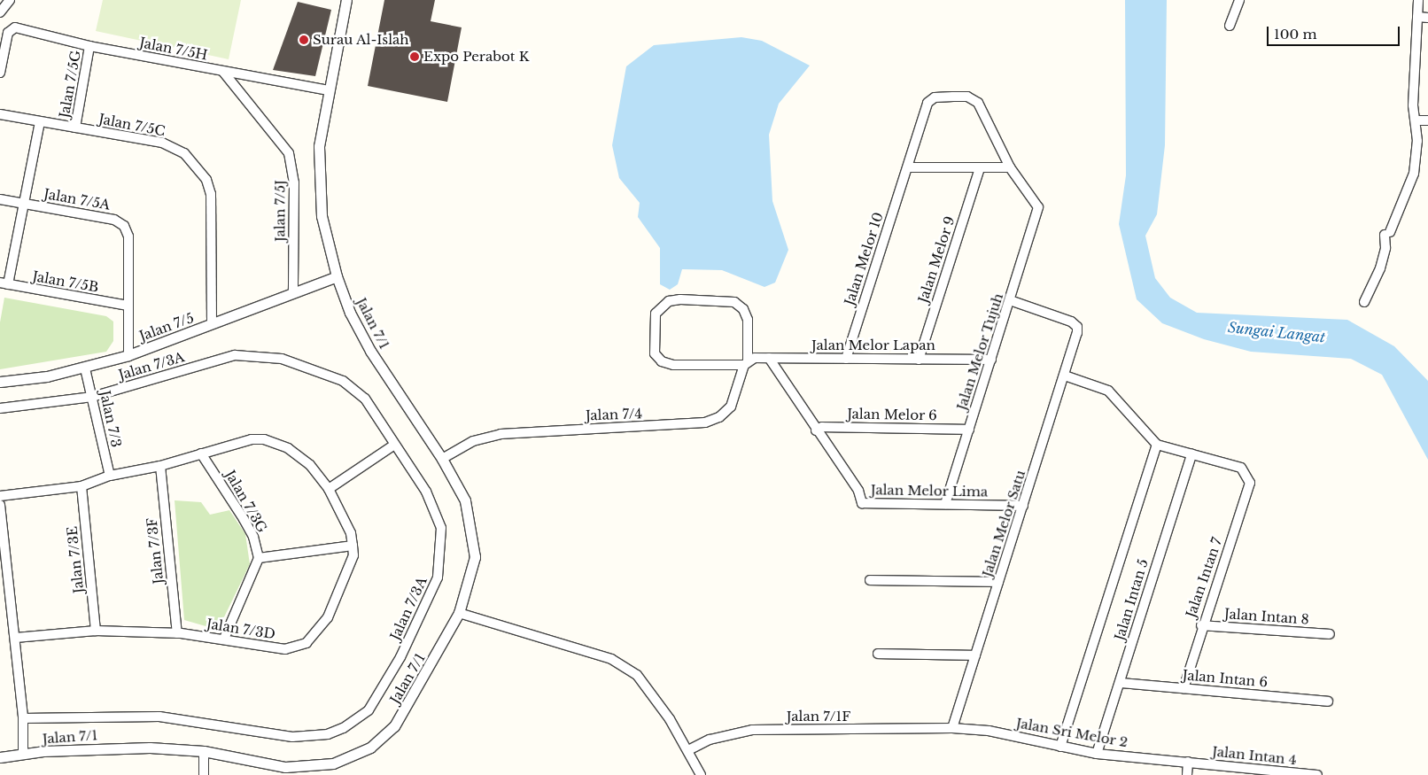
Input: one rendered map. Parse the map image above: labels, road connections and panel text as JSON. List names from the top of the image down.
{
  "streets": {
    "street": [
      "Jalan 7/5H",
      "Jalan 7/5G",
      "Jalan 7/5C",
      "Jalan 7/5A",
      "Jalan 7/5J",
      "Jalan Melor 10",
      "Jalan Melor 9",
      "Jalan 7/5B",
      "Jalan 7/1",
      "Jalan 7/5",
      "Jalan Melor Lapan",
      "Jalan Melor Tujuh",
      "Jalan 7/3A",
      "Jalan 7/4",
      "Jalan Melor 6",
      "Jalan 7/3",
      "Jalan Melor Lima",
      "Jalan 7/3G",
      "Jalan Melor Satu",
      "Jalan 7/3F",
      "Jalan 7/3E",
      "Jalan Intan 7",
      "Jalan Intan 5",
      "Jalan Intan 8",
      "Jalan 7/3D",
      "Jalan Intan 6",
      "Jalan 7/1F",
      "Jalan Sri Melor 2",
      "Jalan Intan 4"
    ]
  },
  "crossings": [
    ["Jalan 7/5H", "Jalan 7/5G"],
    ["Jalan 7/5H", "Jalan 7/5J"],
    ["Jalan 7/5H", "Jalan 7/1"],
    ["Jalan 7/5G", "Jalan 7/5C"],
    ["Jalan 7/5C", "Jalan 7/5"],
    ["Jalan 7/5A", "Jalan 7/5B"],
    ["Jalan 7/5A", "Jalan 7/5"],
    ["Jalan 7/5J", "Jalan 7/5"],
    ["Jalan Melor 10", "Jalan Melor Lapan"],
    ["Jalan Melor 10", "Jalan Melor Tujuh"],
    ["Jalan Melor 9", "Jalan Melor Lapan"],
    ["Jalan 7/1", "Jalan 7/5"],
    ["Jalan 7/1", "Jalan 7/4"],
    ["Jalan 7/5", "Jalan 7/3"],
    ["Jalan Melor Lapan", "Jalan Melor Tujuh"],
    ["Jalan Melor Lapan", "Jalan 7/4"],
    ["Jalan Melor Tujuh", "Jalan Melor 6"],
    ["Jalan Melor Tujuh", "Jalan Melor Lima"],
    ["Jalan Melor Tujuh", "Jalan Melor Satu"],
    ["Jalan 7/3A", "Jalan 7/3"],
    ["Jalan Melor 6", "Jalan Melor Lima"],
    ["Jalan 7/3", "Jalan 7/3D"],
    ["Jalan Melor Lima", "Jalan Melor Satu"],
    ["Jalan 7/3G", "Jalan 7/3D"],
    ["Jalan Melor Satu", "Jalan 7/1F"],
    ["Jalan Melor Satu", "Jalan Sri Melor 2"],
    ["Jalan 7/3F", "Jalan 7/3D"],
    ["Jalan 7/3E", "Jalan 7/3D"],
    ["Jalan Intan 7", "Jalan Intan 5"],
    ["Jalan Intan 7", "Jalan Intan 8"],
    ["Jalan Intan 7", "Jalan Intan 6"],
    ["Jalan Intan 5", "Jalan Intan 6"],
    ["Jalan Intan 5", "Jalan Sri Melor 2"],
    ["Jalan 7/1F", "Jalan Sri Melor 2"],
    ["Jalan Sri Melor 2", "Jalan Intan 4"]
  ],
  "water": ["Sungai Langat"],
  "places": ["Surau Al-Islah", "Expo Perabot K"],
  "scale_bar": "100 m"
}
